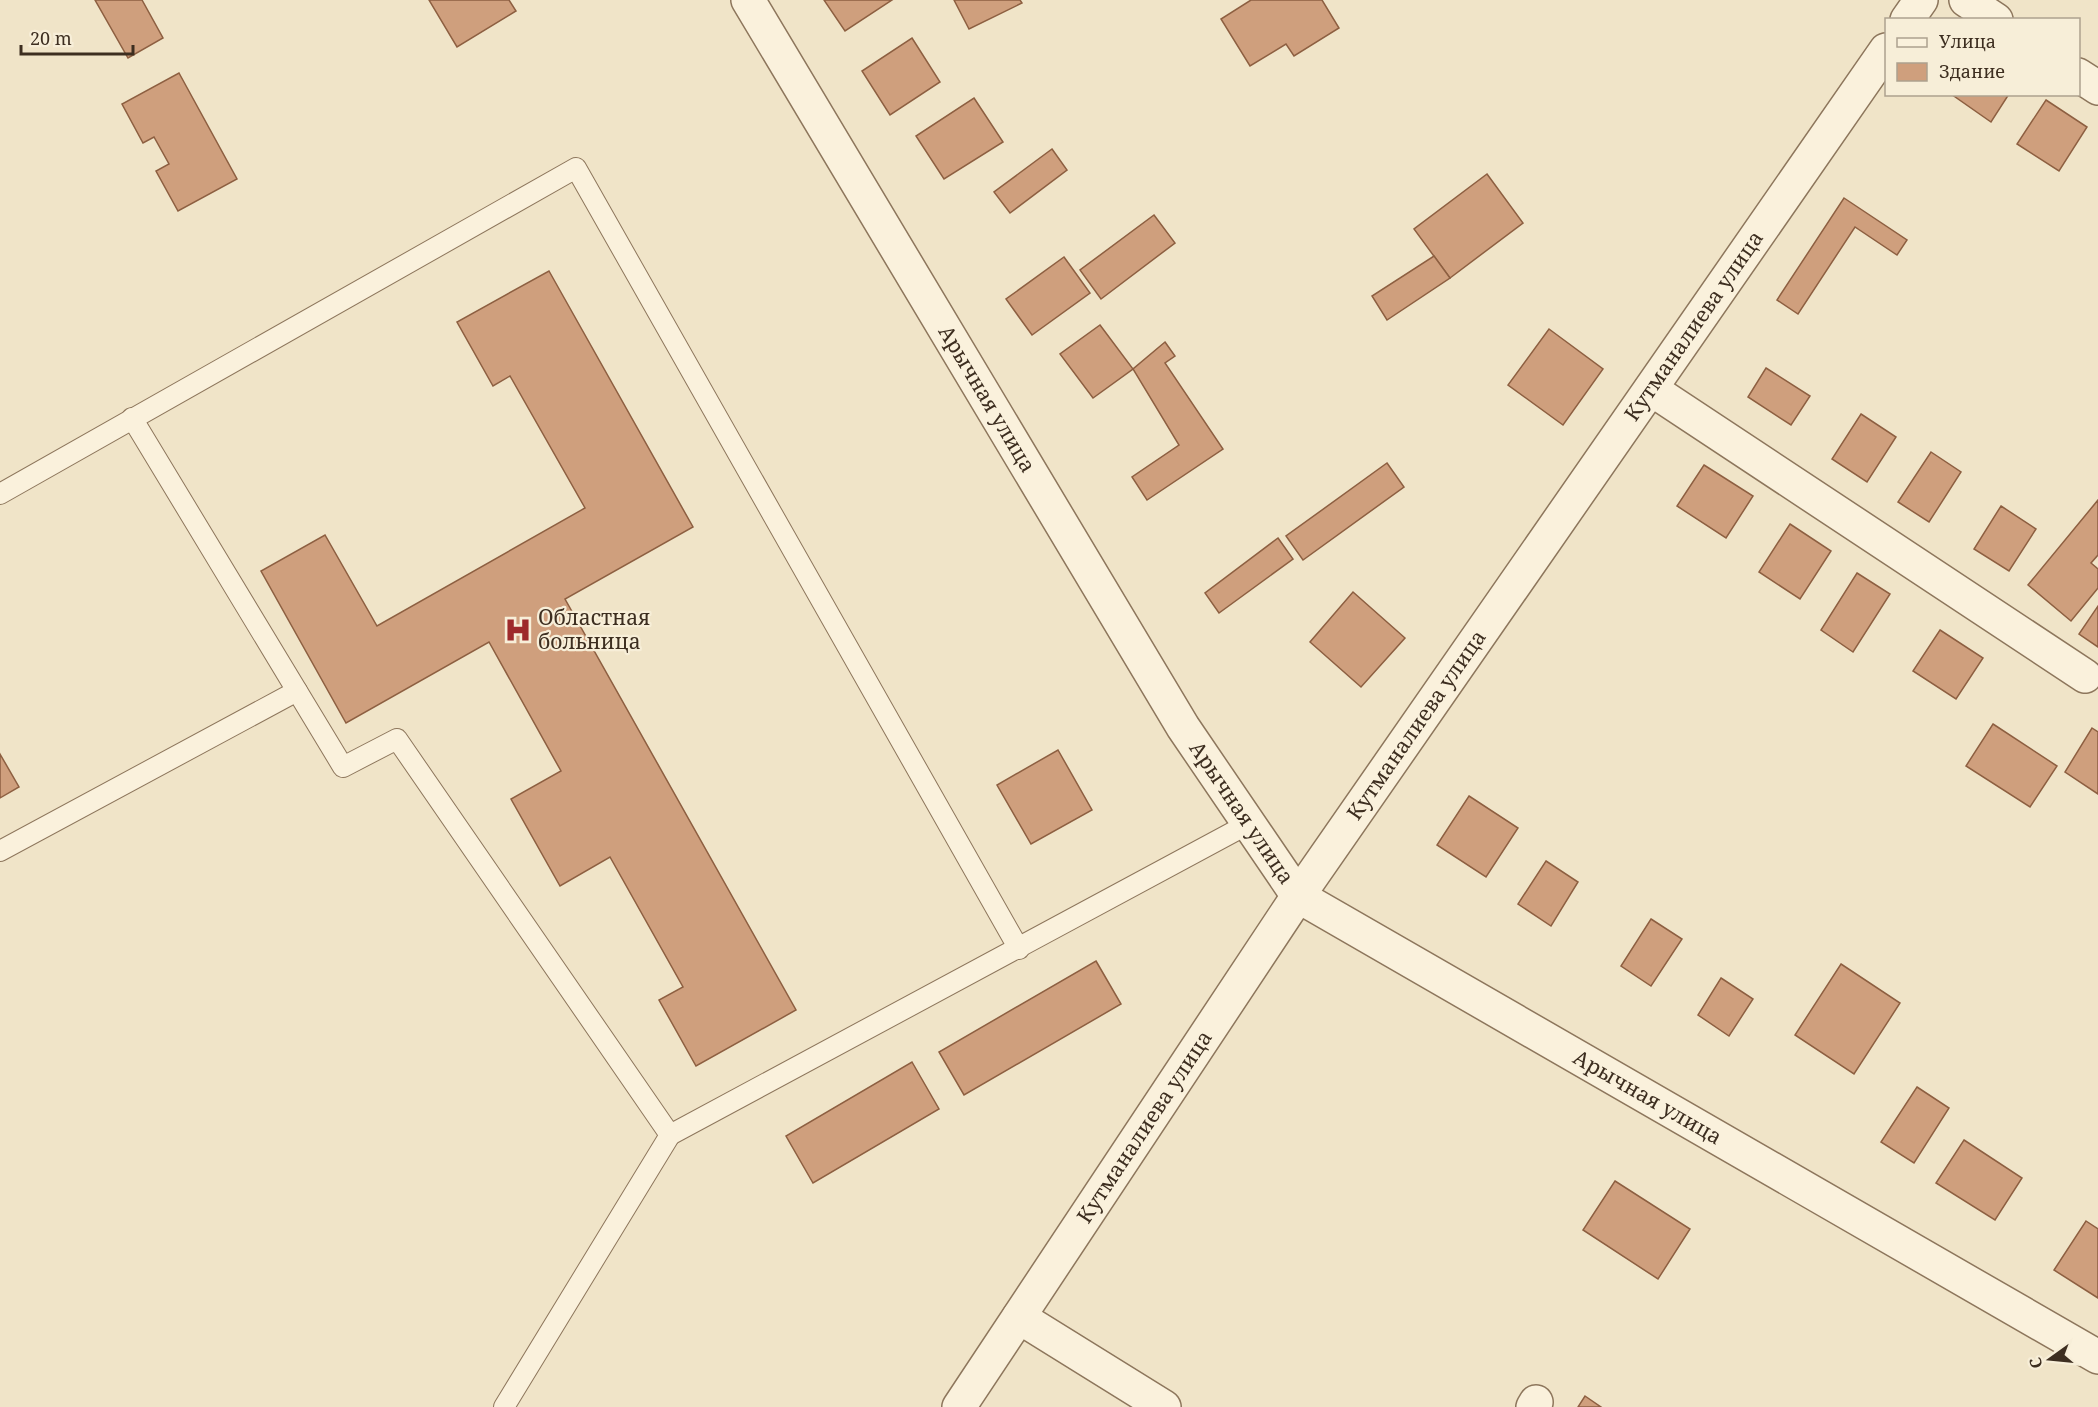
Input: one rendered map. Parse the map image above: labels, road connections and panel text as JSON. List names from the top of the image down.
{
  "streets": {
    "street": ["Кутманалиева улица", "Арычная улица"]
  },
  "crossings": [
    ["Кутманалиева улица", "Арычная улица"]
  ],
  "places": {
    "hospital": ["Областная больница"]
  },
  "legend": ["Улица", "Здание"],
  "scale_bar": "20 m",
  "north": "left"
}
